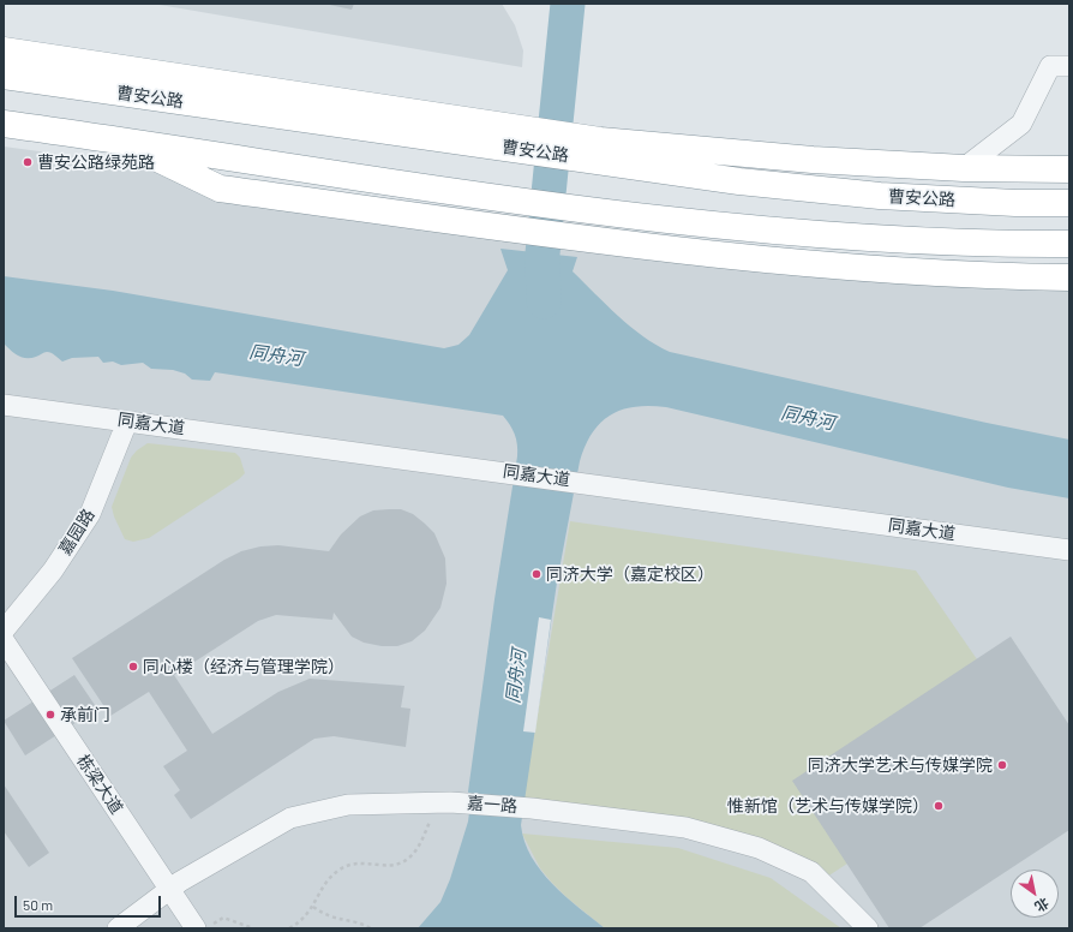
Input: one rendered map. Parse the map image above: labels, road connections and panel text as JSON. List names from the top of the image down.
{
  "streets": {
    "highway": ["曹安公路"],
    "street": [
      "同嘉大道",
      "嘉园路",
      "栋梁大道",
      "嘉一路"
    ]
  },
  "crossings": [
    ["同嘉大道", "嘉园路"],
    ["栋梁大道", "嘉一路"]
  ],
  "water": ["同舟河"],
  "places": [
    "曹安公路绿苑路",
    "同济大学（嘉定校区）",
    "同心楼（经济与管理学院）",
    "承前门",
    "同济大学艺术与传媒学院",
    "惟新馆（艺术与传媒学院）"
  ],
  "scale_bar": "50 m",
  "north": "bottom right"
}
